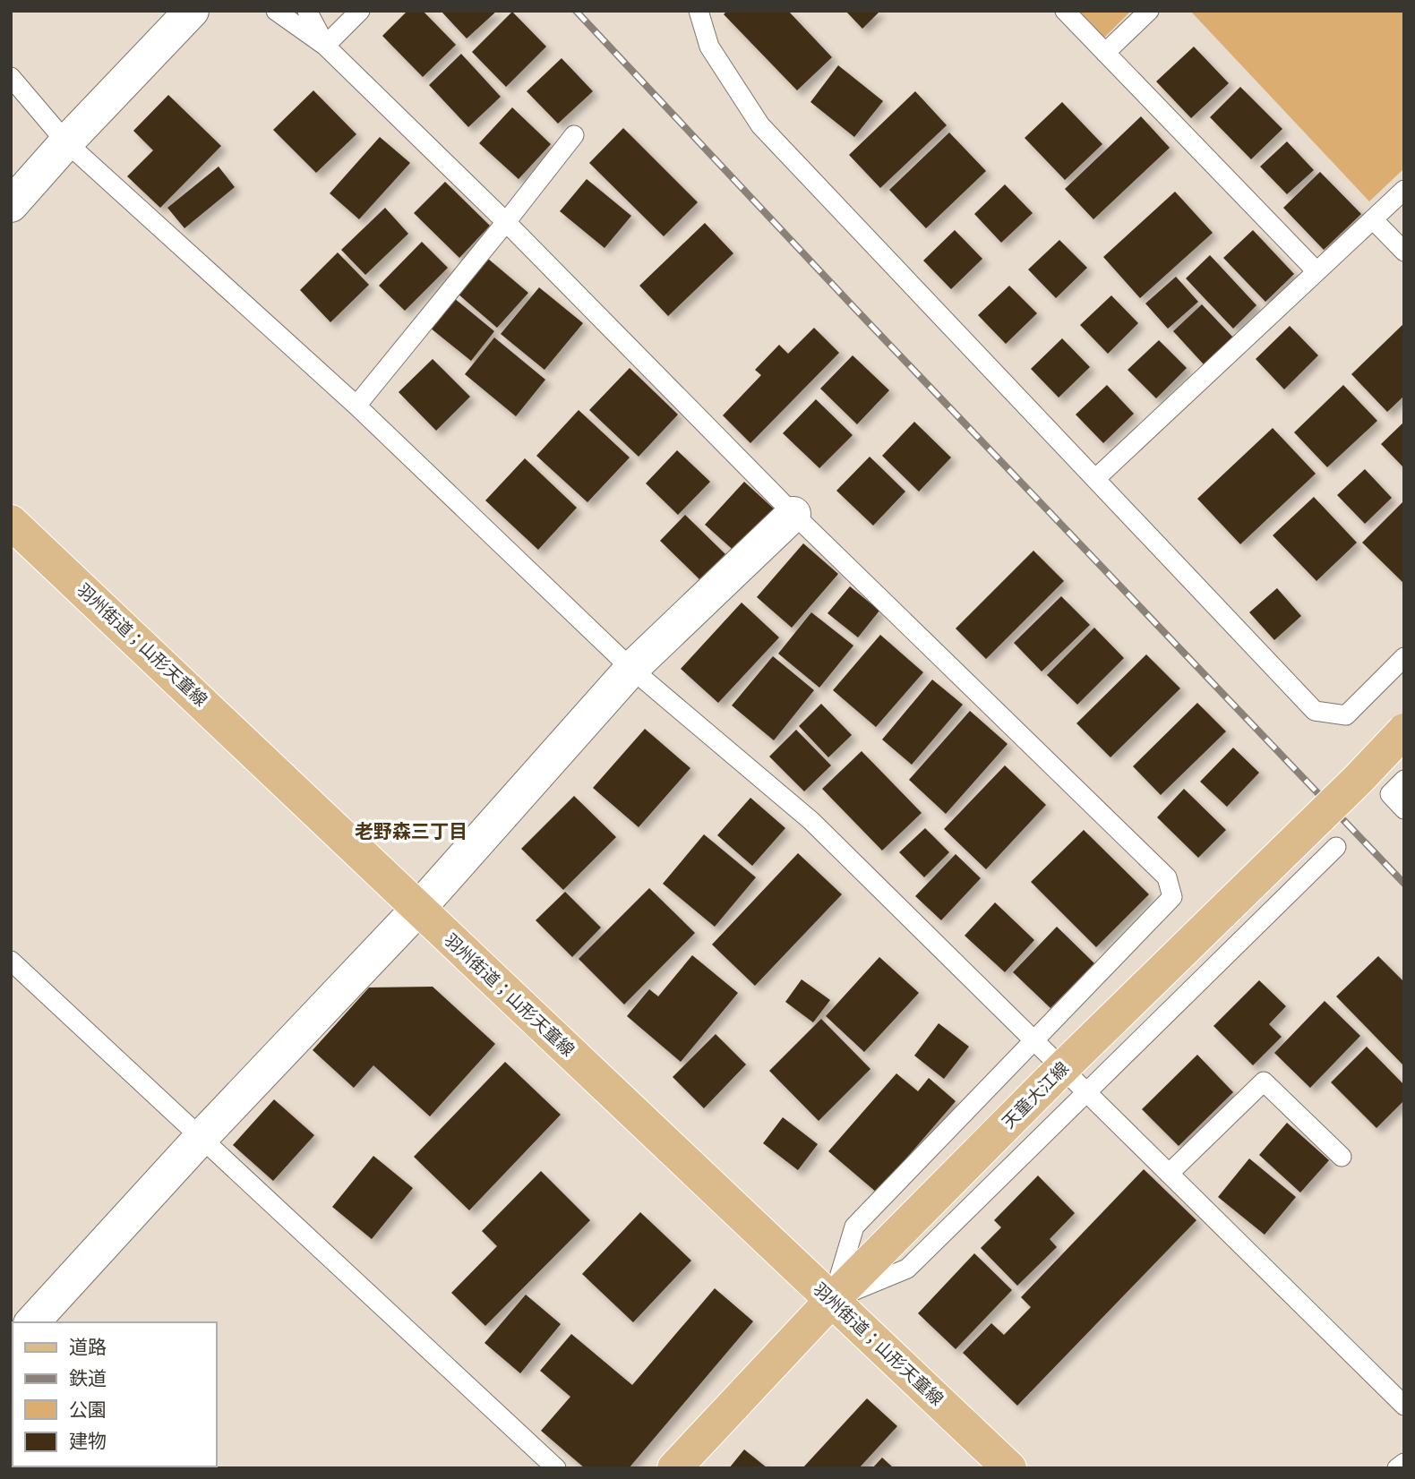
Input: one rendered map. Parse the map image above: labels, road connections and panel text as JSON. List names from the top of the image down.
{
  "streets": {
    "main road": ["羽州街道；山形天童線", "天童大江線"]
  },
  "crossings": [
    ["羽州街道；山形天童線", "天童大江線"]
  ],
  "districts": ["老野森三丁目"],
  "legend": [
    "道路",
    "鉄道",
    "公園",
    "建物"
  ]
}
